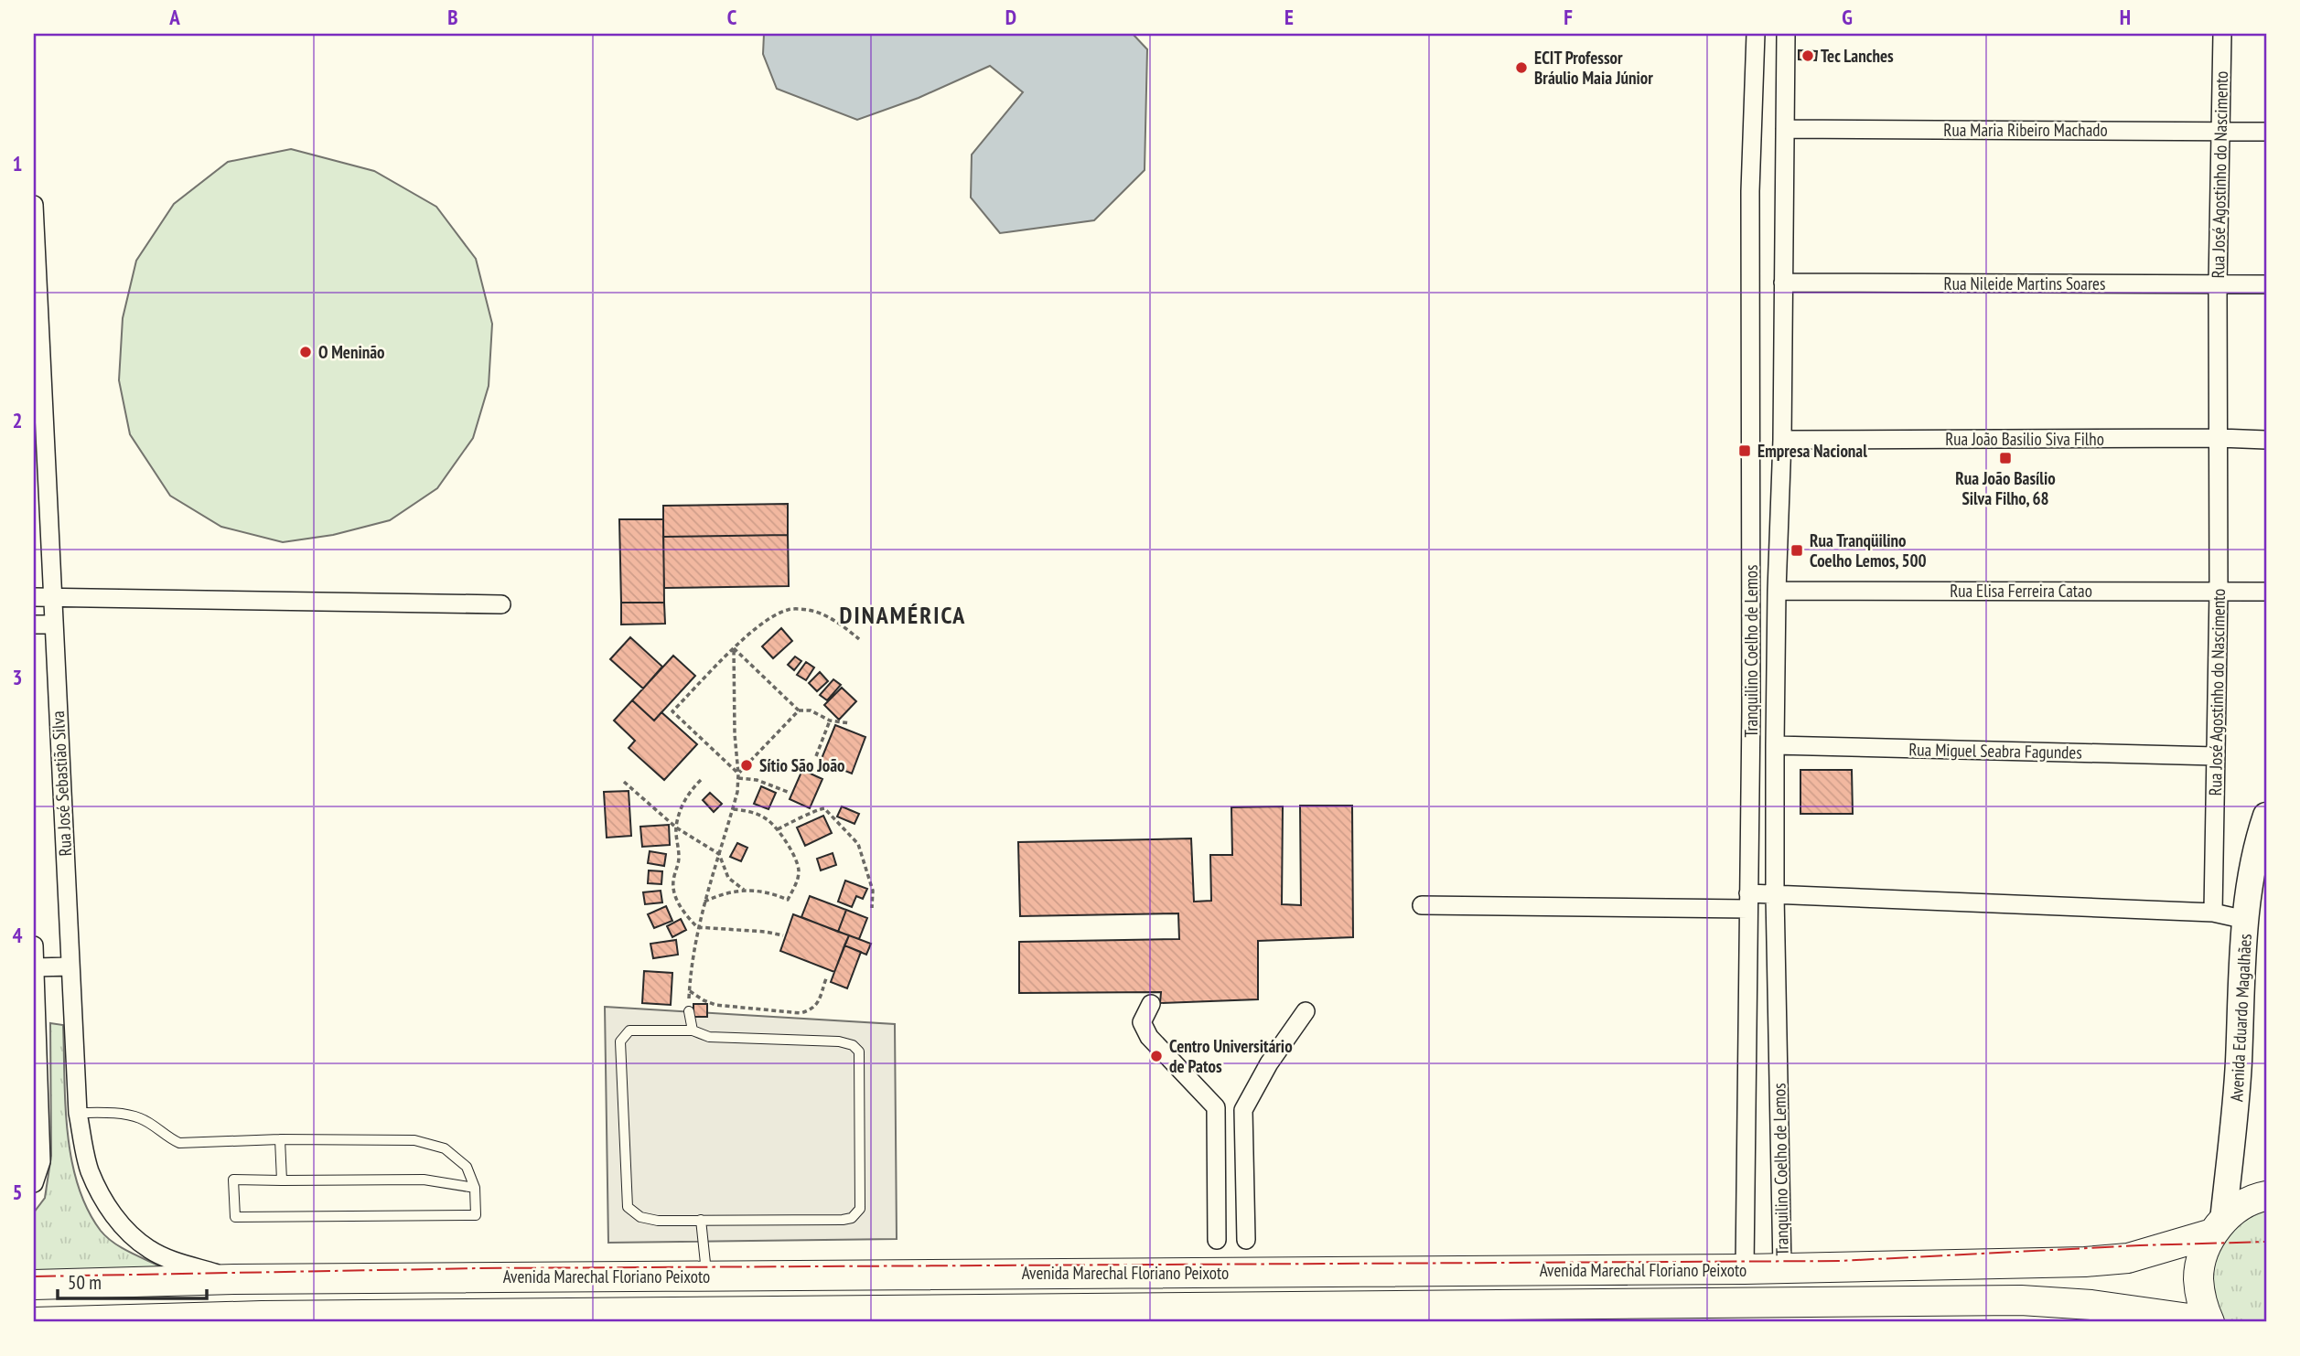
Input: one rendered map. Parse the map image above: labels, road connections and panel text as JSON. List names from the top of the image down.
{
  "streets": {
    "main road": ["Avenida Marechal Floriano Peixoto"],
    "street": [
      "Rua Maria Ribeiro Machado",
      "Rua José Agostinho do Nascimento",
      "Rua Nileide Martins Soares",
      "Rua João Basilio Siva Filho",
      "Rua Elisa Ferreira Catao",
      "Tranquilino Coelho de Lemos",
      "Rua Miguel Seabra Fagundes",
      "Rua José Sebastião Silva",
      "Avenida Eduardo Magalhães"
    ]
  },
  "crossings": [
    ["Rua Maria Ribeiro Machado", "Rua José Agostinho do Nascimento"],
    ["Rua Maria Ribeiro Machado", "Tranquilino Coelho de Lemos"],
    ["Rua José Agostinho do Nascimento", "Rua Nileide Martins Soares"],
    ["Rua José Agostinho do Nascimento", "Rua João Basilio Siva Filho"],
    ["Rua José Agostinho do Nascimento", "Rua Elisa Ferreira Catao"],
    ["Rua José Agostinho do Nascimento", "Rua Miguel Seabra Fagundes"],
    ["Rua Nileide Martins Soares", "Tranquilino Coelho de Lemos"],
    ["Rua João Basilio Siva Filho", "Tranquilino Coelho de Lemos"],
    ["Rua Elisa Ferreira Catao", "Tranquilino Coelho de Lemos"],
    ["Tranquilino Coelho de Lemos", "Rua Miguel Seabra Fagundes"],
    ["Tranquilino Coelho de Lemos", "Avenida Marechal Floriano Peixoto"],
    ["Rua José Sebastião Silva", "Avenida Marechal Floriano Peixoto"],
    ["Avenida Eduardo Magalhães", "Avenida Marechal Floriano Peixoto"]
  ],
  "districts": ["DINAMÉRICA"],
  "places": {
    "other": [
      "Tec Lanches",
      "ECIT Professor Bráulio Maia Júnior",
      "O Meninão",
      "Sítio São João",
      "Centro Universitário de Patos"
    ],
    "transit": ["Empresa Nacional", "Rua João Basílio Silva Filho, 68", "Rua Tranqüilino Coelho Lemos, 500"]
  },
  "scale_bar": "50 m",
  "grid": {
    "columns": [
      "A",
      "B",
      "C",
      "D",
      "E",
      "F",
      "G",
      "H"
    ],
    "rows": [
      "1",
      "2",
      "3",
      "4",
      "5"
    ]
  }
}
